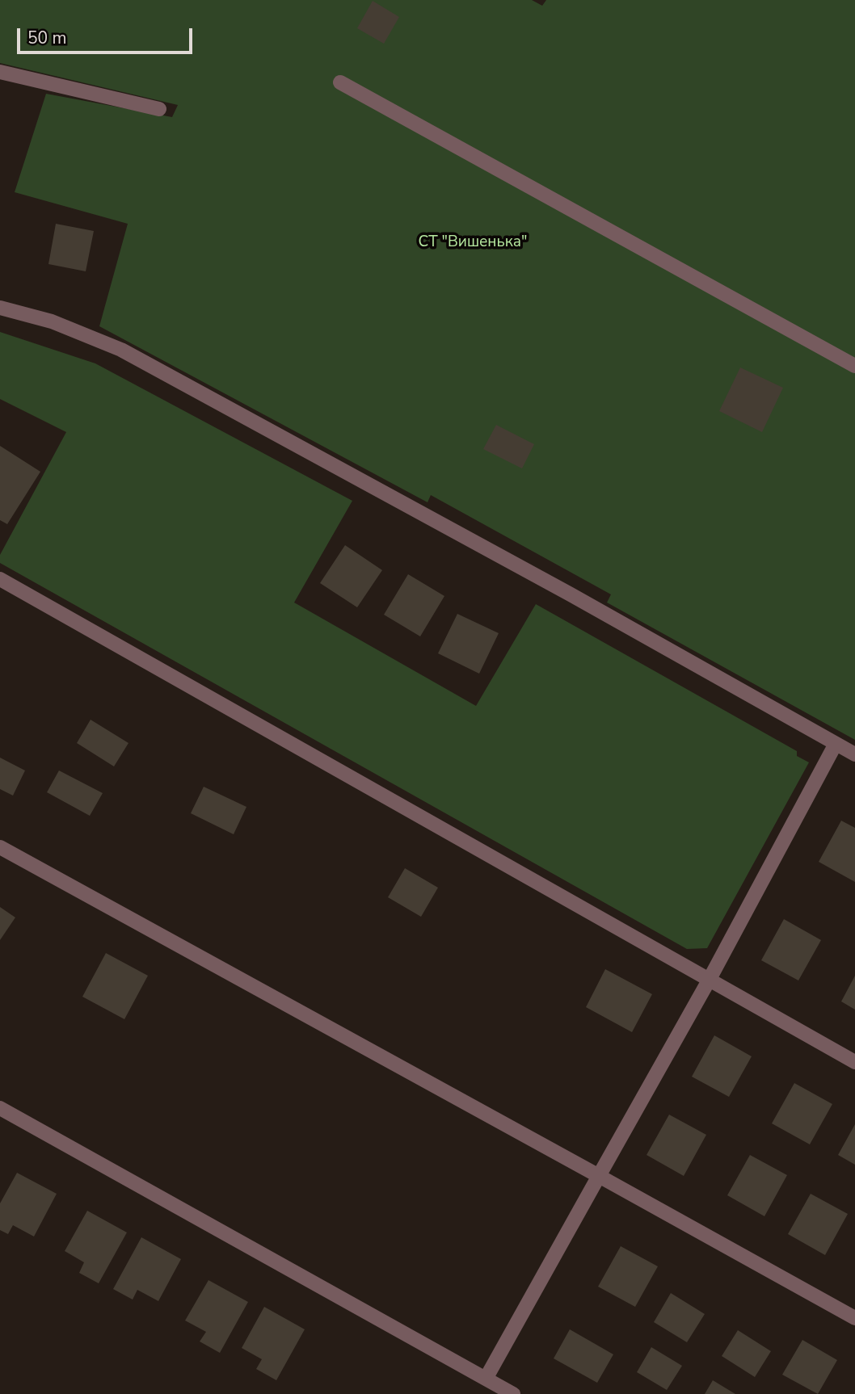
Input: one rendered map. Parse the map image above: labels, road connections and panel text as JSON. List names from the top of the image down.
{
  "parks": ["СТ \"Вишенька\""],
  "scale_bar": "50 m"
}
